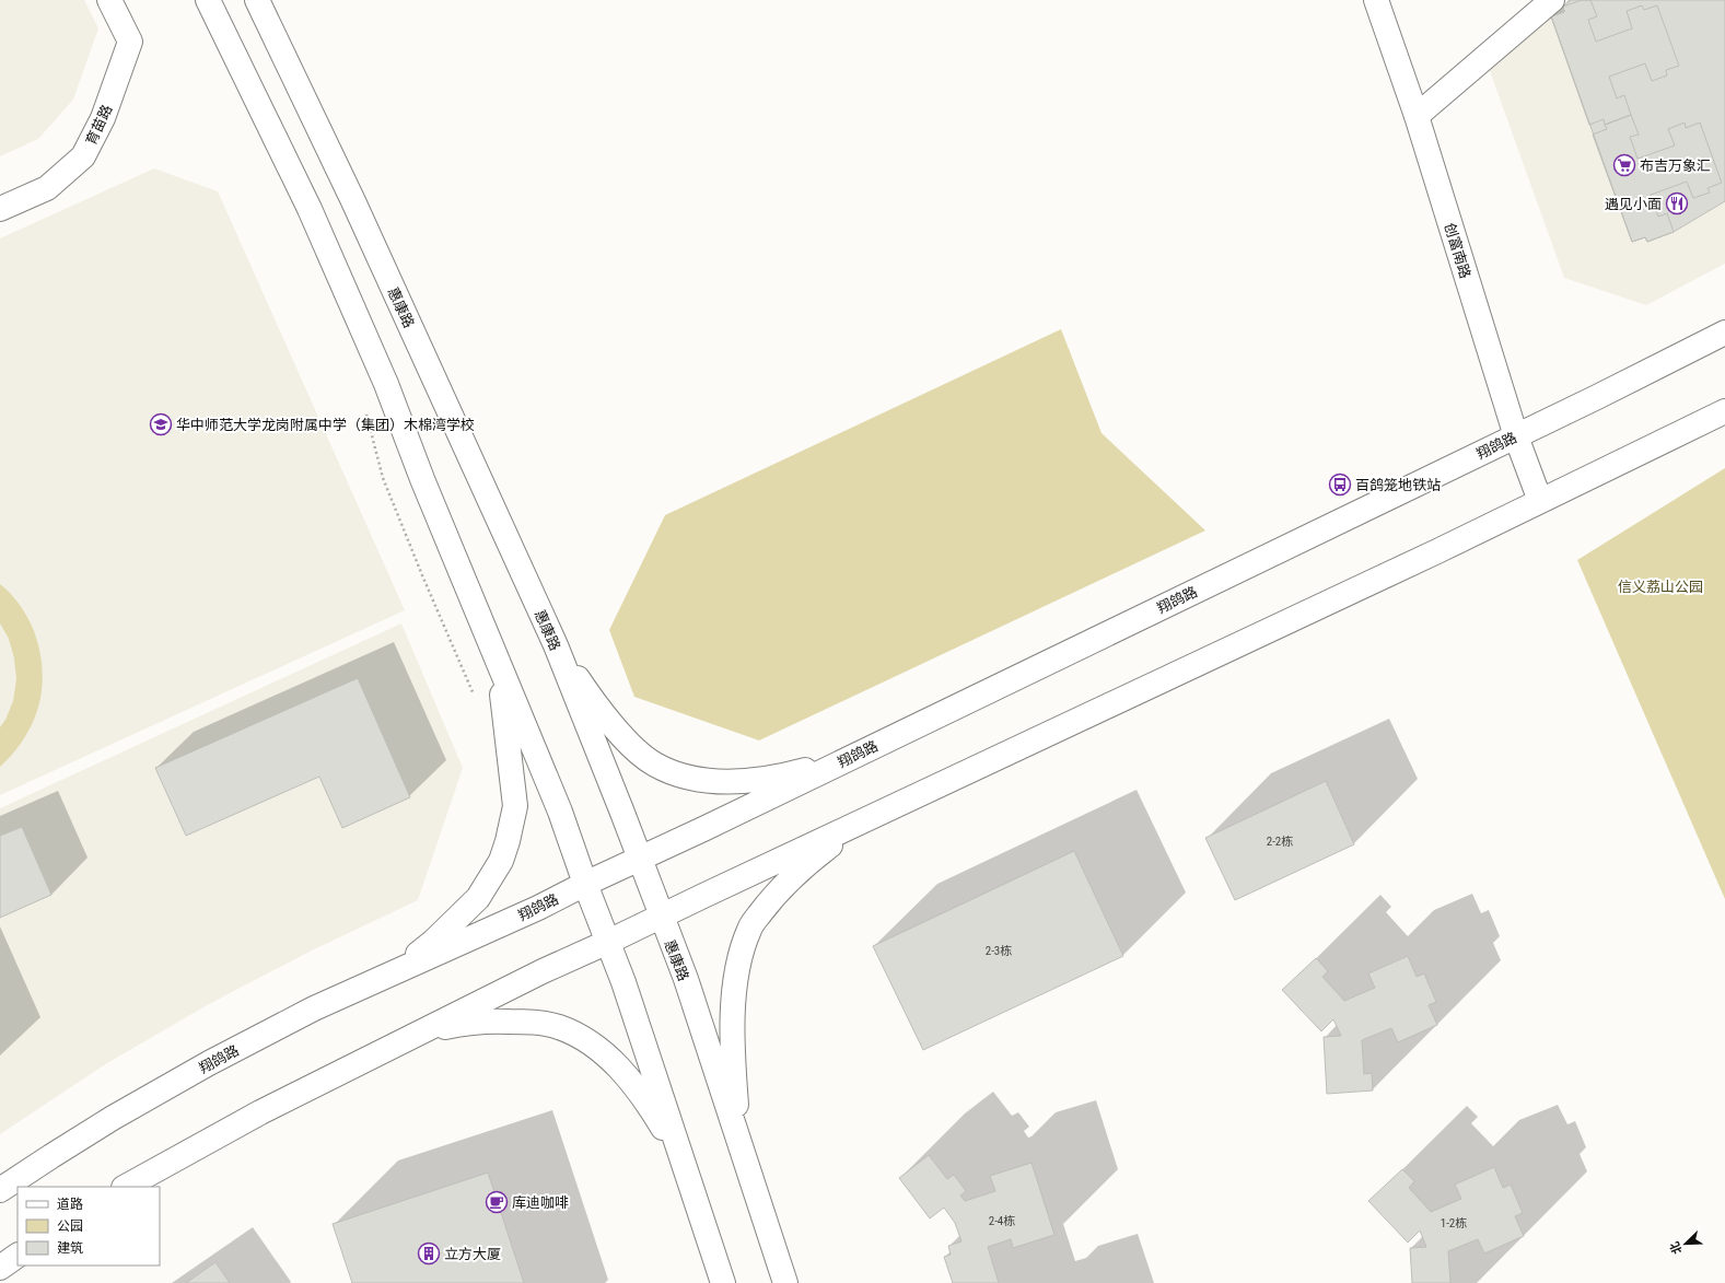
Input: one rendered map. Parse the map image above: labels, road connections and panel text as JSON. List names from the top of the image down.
{
  "streets": {
    "street": [
      "育苗路",
      "创富南路",
      "惠康路",
      "翔鸽路"
    ]
  },
  "crossings": [
    ["创富南路", "翔鸽路"],
    ["惠康路", "翔鸽路"]
  ],
  "parks": ["信义荔山公园"],
  "places": {
    "supermarket": ["布吉万象汇"],
    "restaurant": ["遇见小面"],
    "school or university": ["华中师范大学龙岗附属中学（集团）木棉湾学校"],
    "bus stop": ["百鸽笼地铁站"],
    "cafe": ["库迪咖啡"],
    "building": ["立方大厦"]
  },
  "house_numbers": [
    "2-2栋",
    "2-3栋",
    "2-4栋",
    "1-2栋"
  ],
  "legend": ["道路", "公园", "建筑"],
  "north": "bottom left"
}
